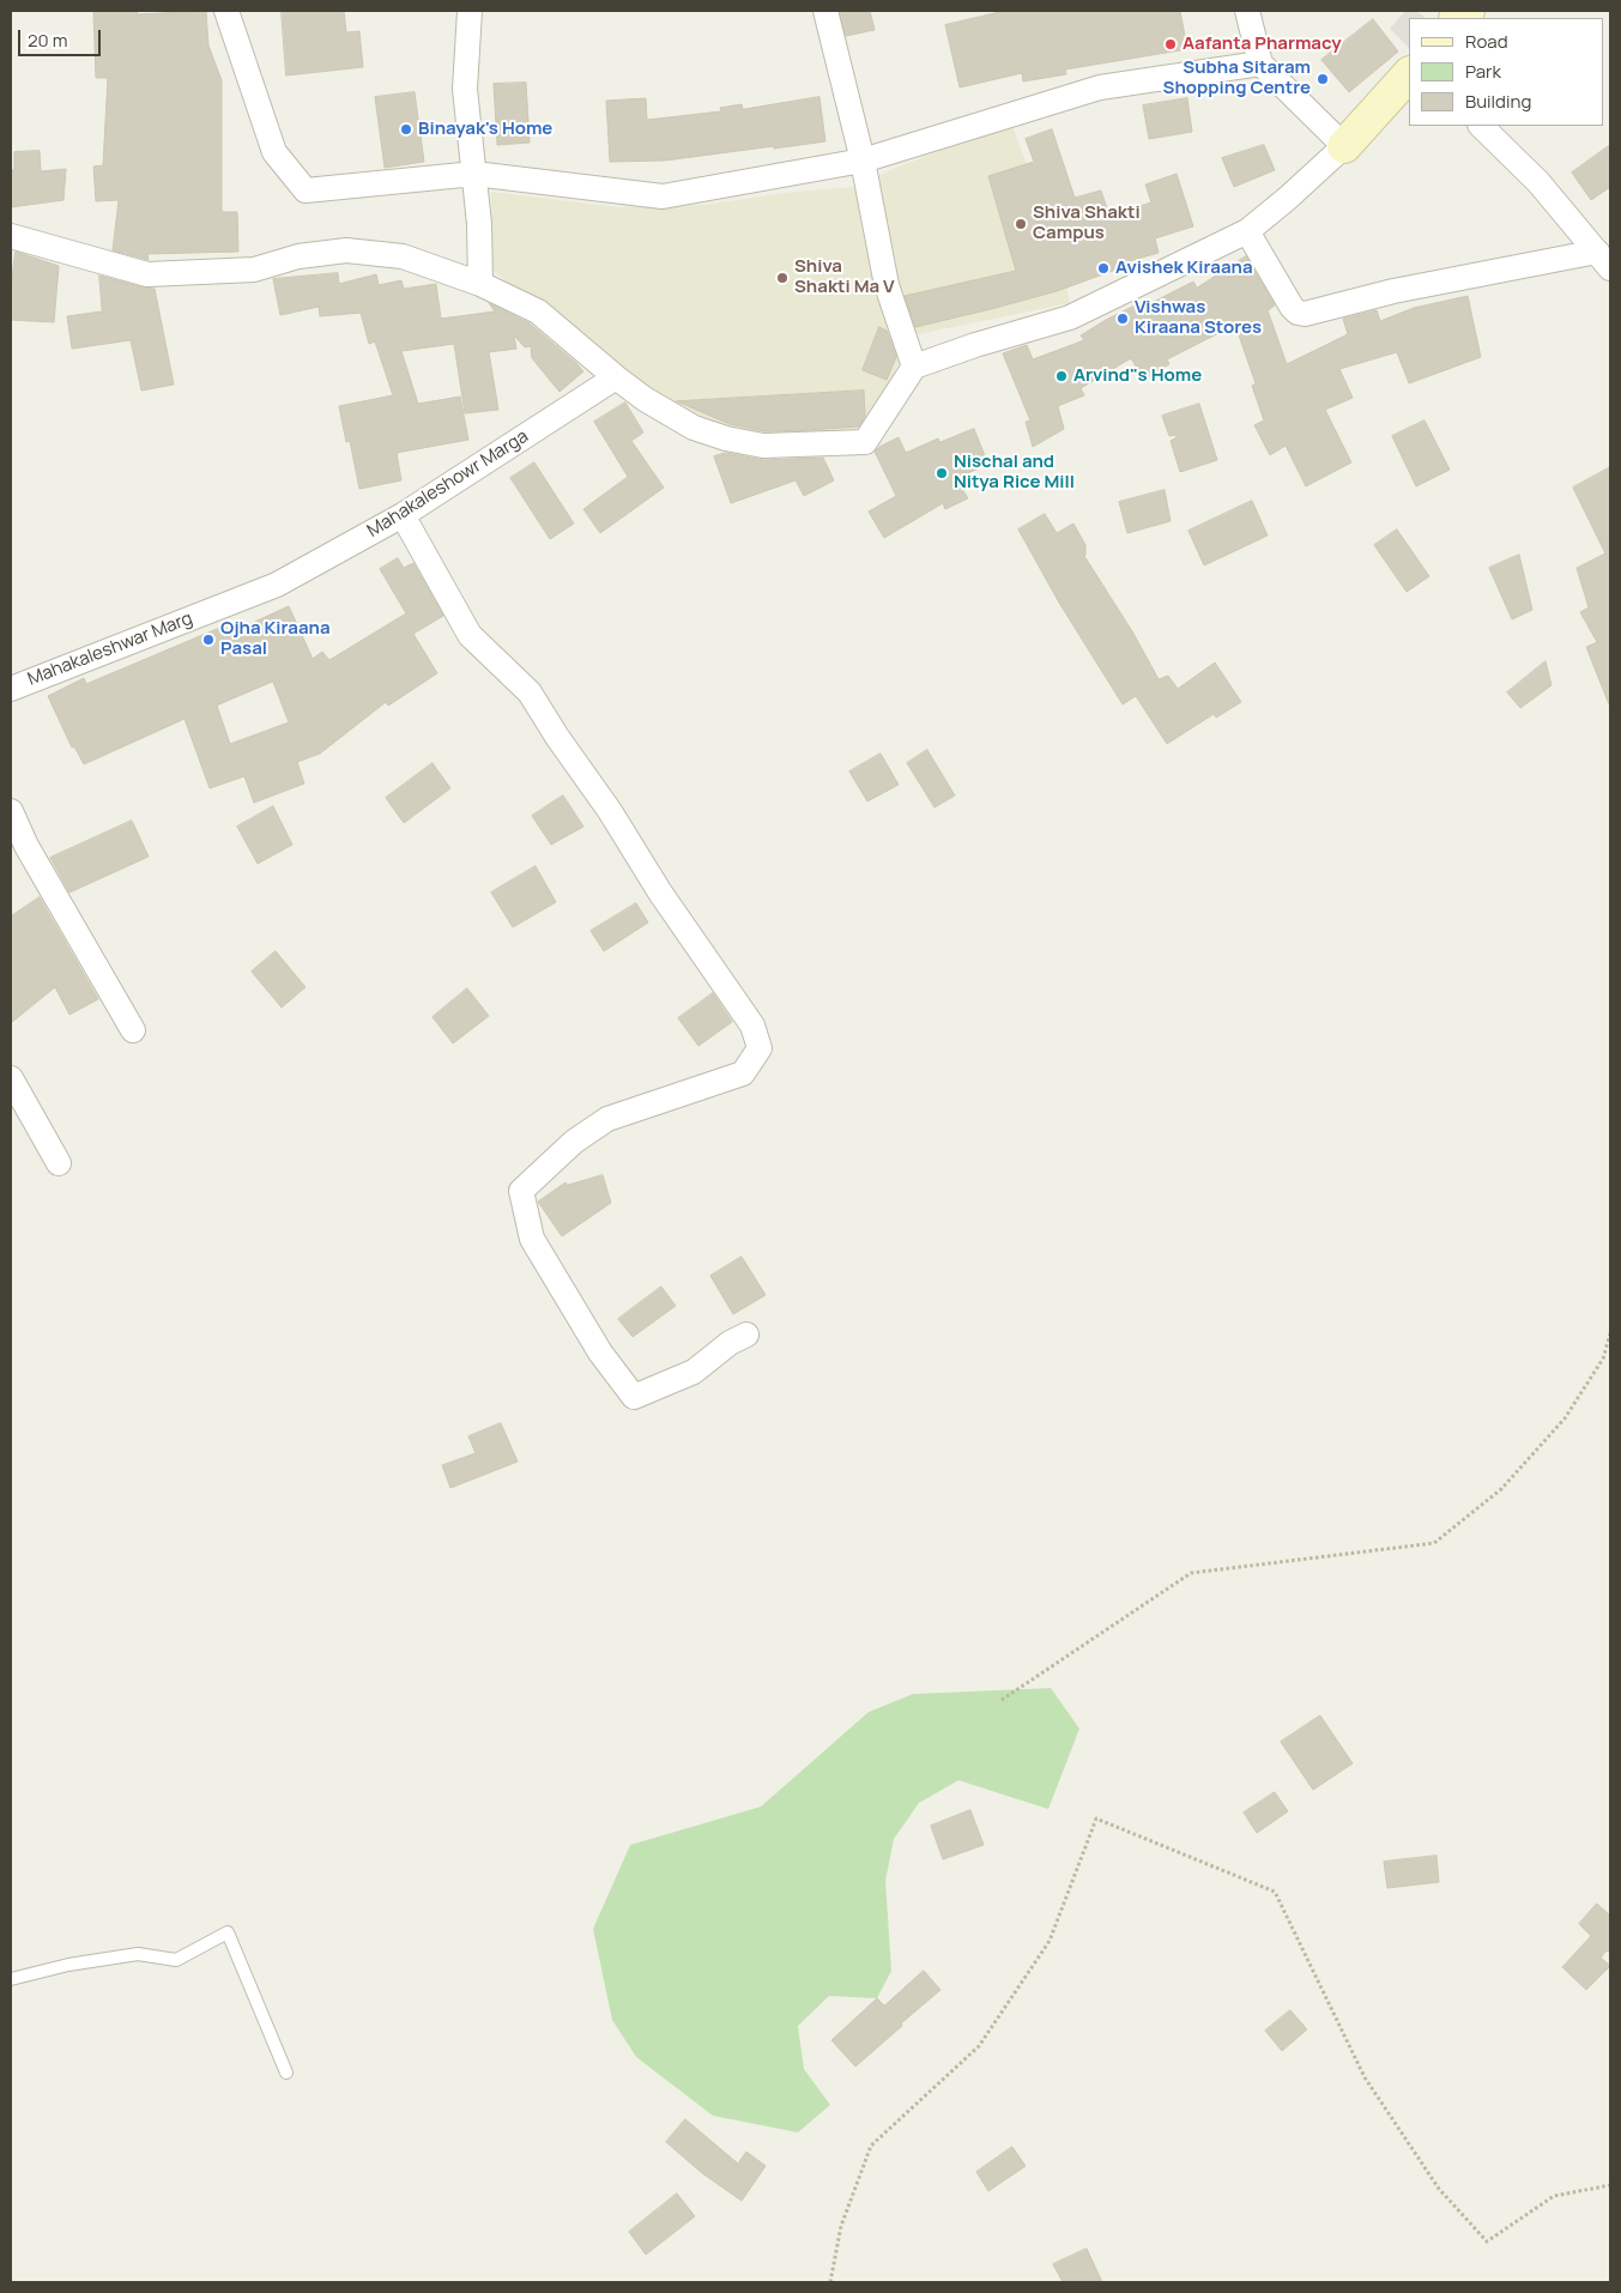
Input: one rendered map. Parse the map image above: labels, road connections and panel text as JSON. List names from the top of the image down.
{
  "streets": {
    "street": ["Mahakaleshowr Marga", "Mahakaleshwar Marg"]
  },
  "crossings": [
    ["Mahakaleshowr Marga", "Mahakaleshwar Marg"]
  ],
  "places": [
    "Aafanta Pharmacy",
    "Subha Sitaram Shopping Centre",
    "Binayak's Home",
    "Shiva Shakti Campus",
    "Avishek Kiraana",
    "Shiva Shakti Ma V",
    "Vishwas Kiraana Stores",
    "Arvind\"s Home",
    "Nischal and Nitya Rice Mill",
    "Ojha Kiraana Pasal"
  ],
  "legend": ["Road", "Park", "Building"],
  "scale_bar": "20 m"
}
